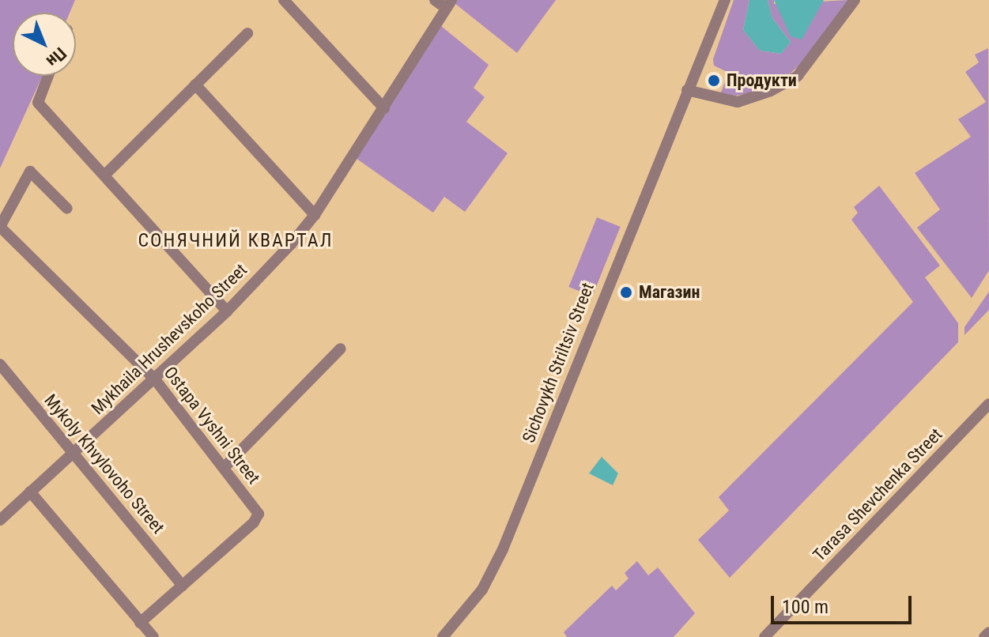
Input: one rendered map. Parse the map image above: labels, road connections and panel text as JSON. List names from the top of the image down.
{
  "streets": {
    "street": [
      "Mykhaila Hrushevskoho Street",
      "Sichovykh Striltsiv Street",
      "Ostapa Vyshni Street",
      "Mykoly Khvylovoho Street",
      "Tarasa Shevchenka Street"
    ]
  },
  "crossings": [
    ["Mykhaila Hrushevskoho Street", "Ostapa Vyshni Street"],
    ["Mykhaila Hrushevskoho Street", "Mykoly Khvylovoho Street"],
    ["Ostapa Vyshni Street", "Mykoly Khvylovoho Street"]
  ],
  "districts": ["СОНЯЧНИЙ КВАРТАЛ"],
  "places": ["Продукти", "Магазин"],
  "scale_bar": "100 m",
  "north": "bottom right"
}
